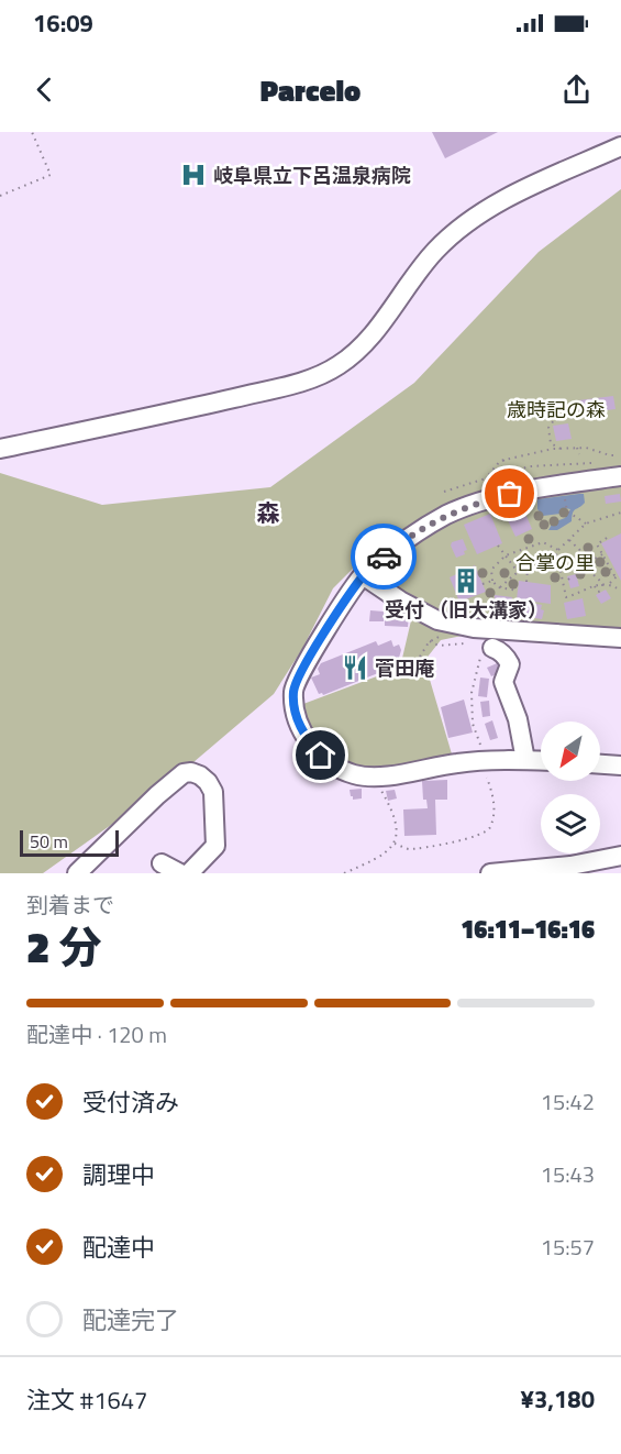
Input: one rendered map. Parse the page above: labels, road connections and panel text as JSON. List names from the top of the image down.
{
  "districts": ["森"],
  "parks": ["歳時記の森", "合掌の里"],
  "places": {
    "hospital": ["岐阜県立下呂温泉病院"],
    "building": ["受付 （旧大溝家）"],
    "restaurant": ["菅田庵"]
  },
  "scale_bar": "50 m",
  "north": "bottom left",
  "page": {
    "status": "16:09",
    "header": "Parcelo",
    "scale": "50 m",
    "heading": ["2 分", "到着まで", "16:11–16:16"],
    "panel": ["注文 #1647", "¥3,180"],
    "bar": "配達中 · 120 m",
    "list": [
      ["受付済み", "15:42"],
      ["調理中", "15:43"],
      ["配達中", "15:57"],
      "配達完了"
    ]
  }
}
